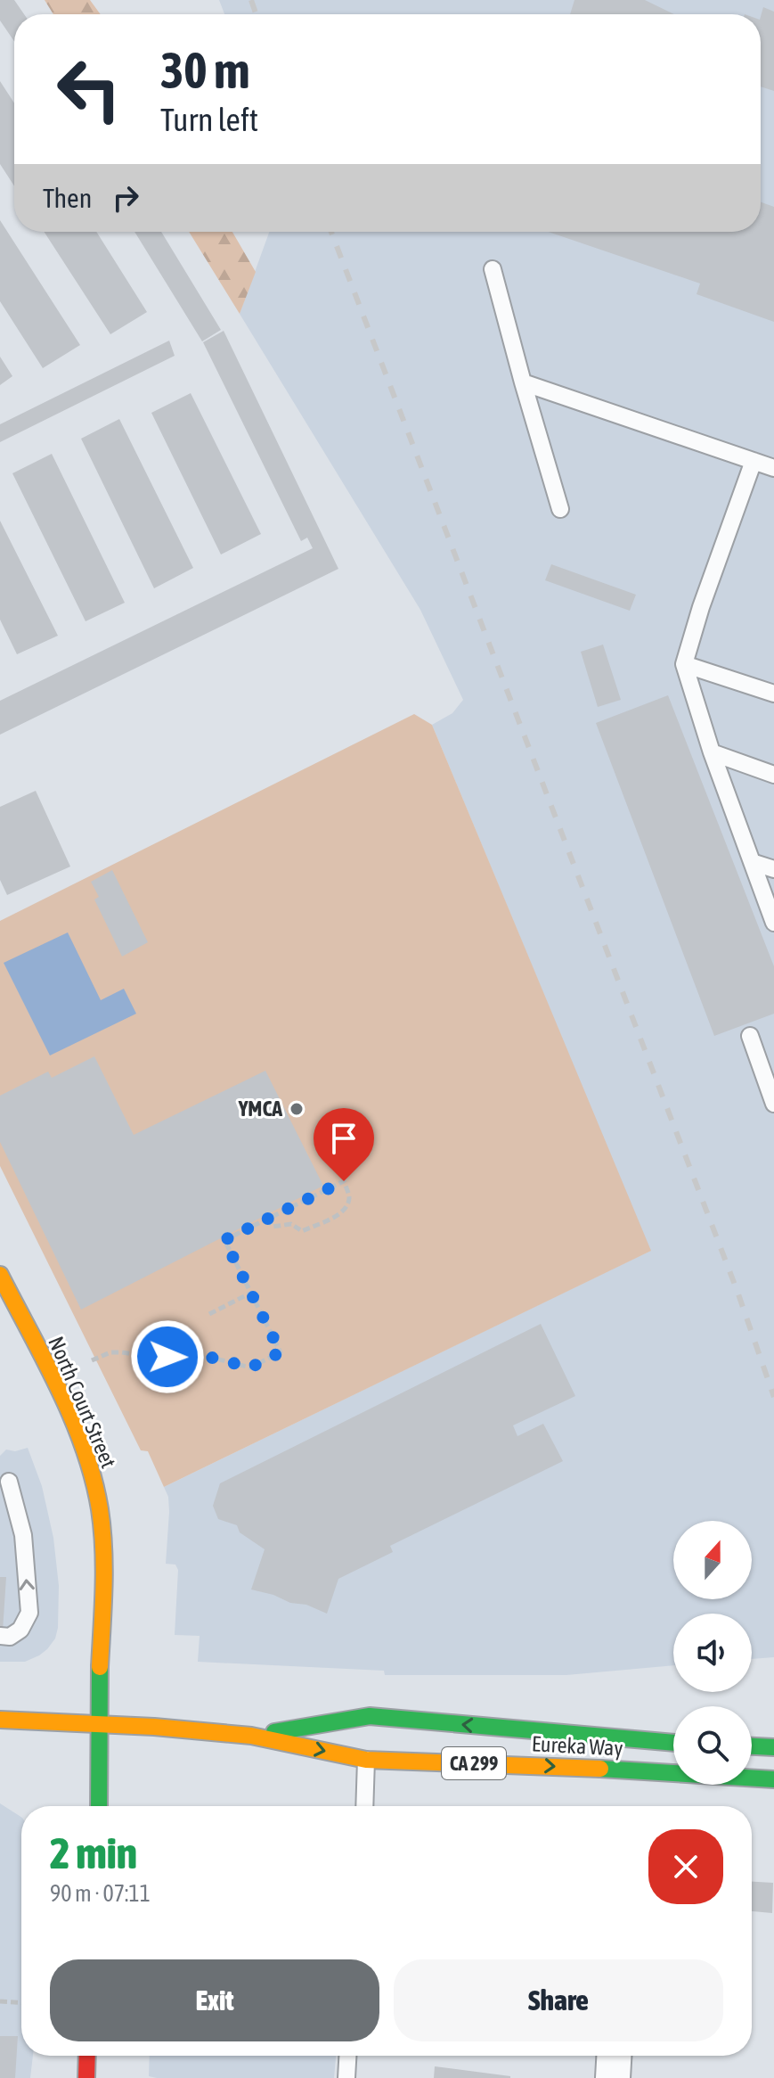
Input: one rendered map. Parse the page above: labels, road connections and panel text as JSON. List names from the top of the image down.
{
  "streets": {
    "main road": ["North Court Street", "Eureka Way", "CA 299"]
  },
  "crossings": [
    ["North Court Street", "Eureka Way"]
  ],
  "places": ["YMCA"],
  "north": "top",
  "page": {
    "turn": ["30 m", "Turn left"],
    "then": "Then",
    "heading": ["2 min", "90 m · 07:11"],
    "buttons": ["Exit", "Share"]
  }
}
